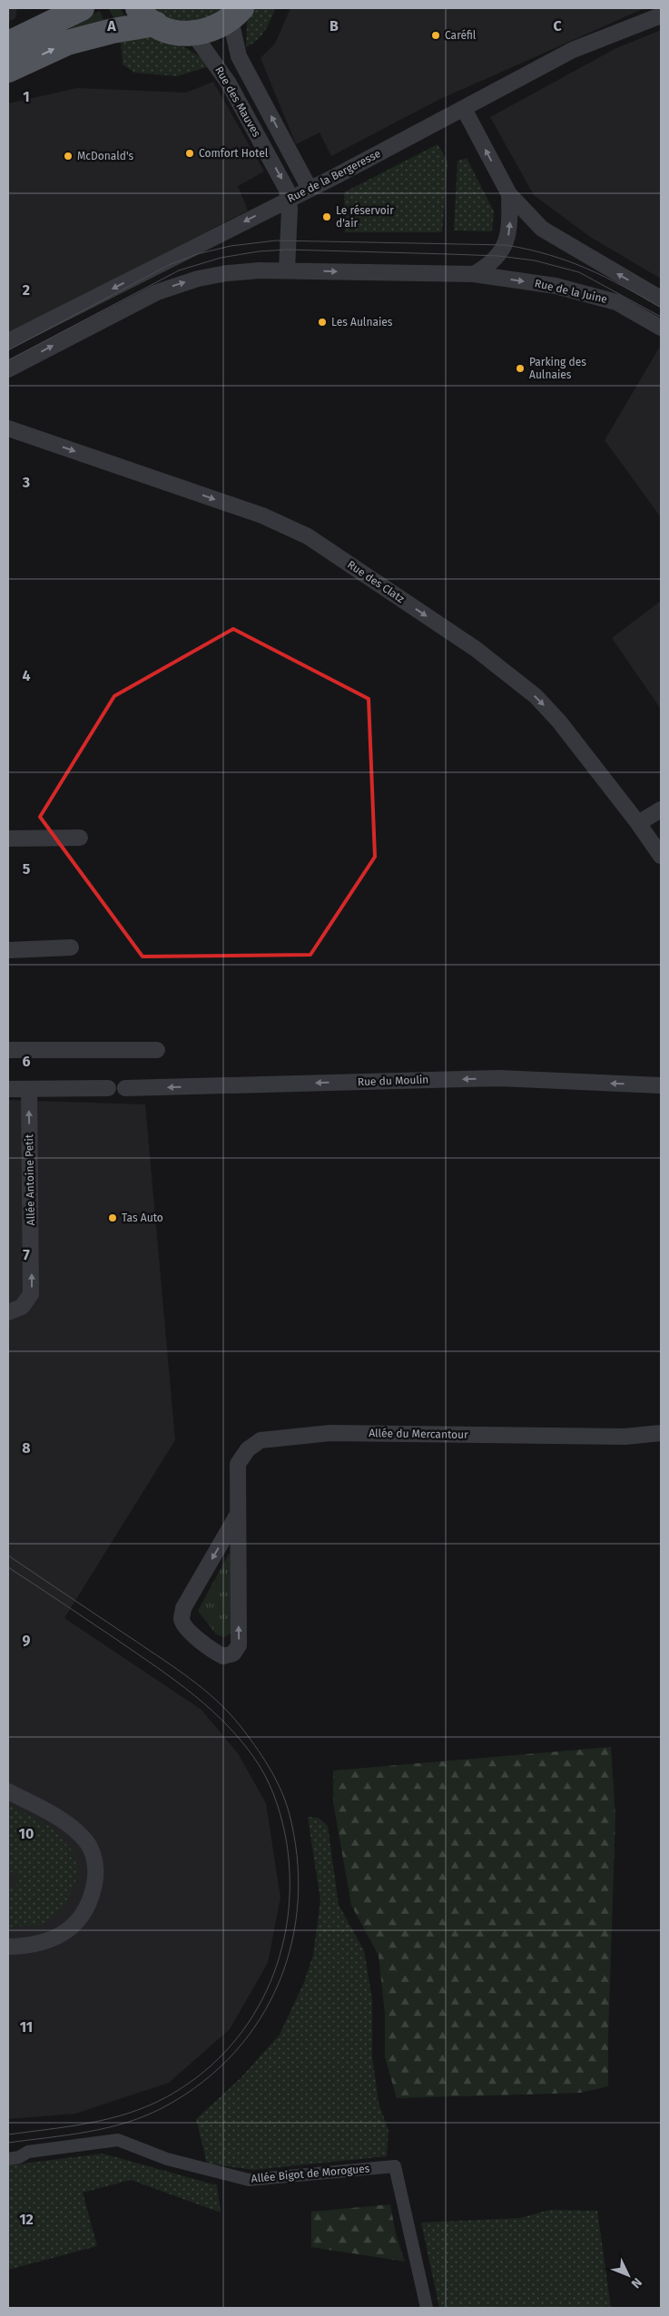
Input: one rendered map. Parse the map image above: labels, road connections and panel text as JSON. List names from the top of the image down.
{
  "streets": {
    "street": [
      "Rue des Mauves",
      "Rue de la Bergeresse",
      "Rue de la Juine",
      "Rue des Clatz",
      "Rue du Moulin",
      "Allée Antoine Petit",
      "Allée du Mercantour",
      "Allée Bigot de Morogues"
    ]
  },
  "crossings": [
    ["Rue des Mauves", "Rue de la Bergeresse"]
  ],
  "one_way": [
    "Rue de la Juine",
    "Rue des Clatz",
    "Rue du Moulin",
    "Allée Antoine Petit"
  ],
  "places": [
    "Caréfil",
    "Comfort Hotel",
    "McDonald's",
    "Le réservoir d'air",
    "Les Aulnaies",
    "Parking des Aulnaies",
    "Tas Auto"
  ],
  "north": "bottom right",
  "grid": {
    "columns": ["A", "B", "C"],
    "rows": [
      "1",
      "2",
      "3",
      "4",
      "5",
      "6",
      "7",
      "8",
      "9",
      "10",
      "11",
      "12"
    ]
  }
}
